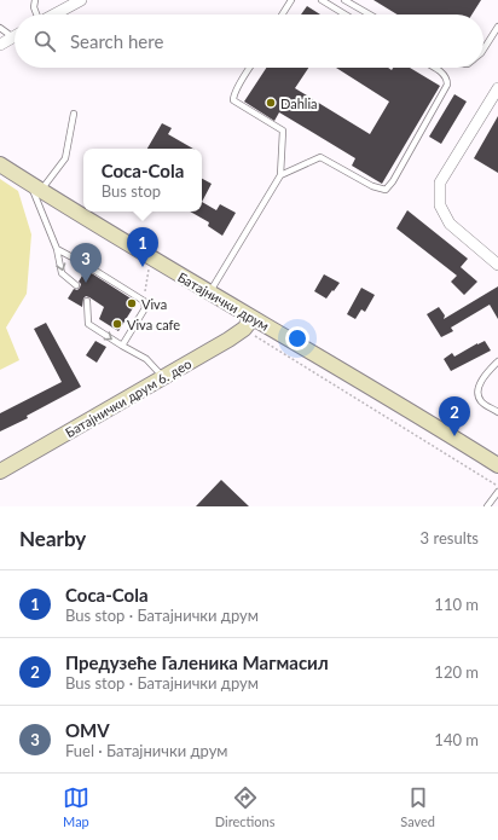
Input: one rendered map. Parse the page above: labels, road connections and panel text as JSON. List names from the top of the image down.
{
  "streets": {
    "main road": ["Батајнички друм", "Батајнички друм 6. део"]
  },
  "crossings": [
    ["Батајнички друм", "Батајнички друм 6. део"]
  ],
  "places": ["Dahlia", "Viva", "Viva cafe"],
  "page": {
    "search": "Search here",
    "popup": ["Coca-Cola", "Bus stop"],
    "pins": ["1", "3", "2"],
    "heading": ["Nearby", "3 results"],
    "list": [
      {
        "mark": "1",
        "name": "Coca-Cola",
        "note": "Bus stop · Батајнички друм",
        "value": "110 m"
      },
      {
        "mark": "2",
        "name": "Предузеће Галеника Магмасил",
        "note": "Bus stop · Батајнички друм",
        "value": "120 m"
      },
      {
        "mark": "3",
        "name": "OMV",
        "note": "Fuel · Батајнички друм",
        "value": "140 m"
      }
    ],
    "nav": ["Map", "Directions", "Saved"]
  }
}
